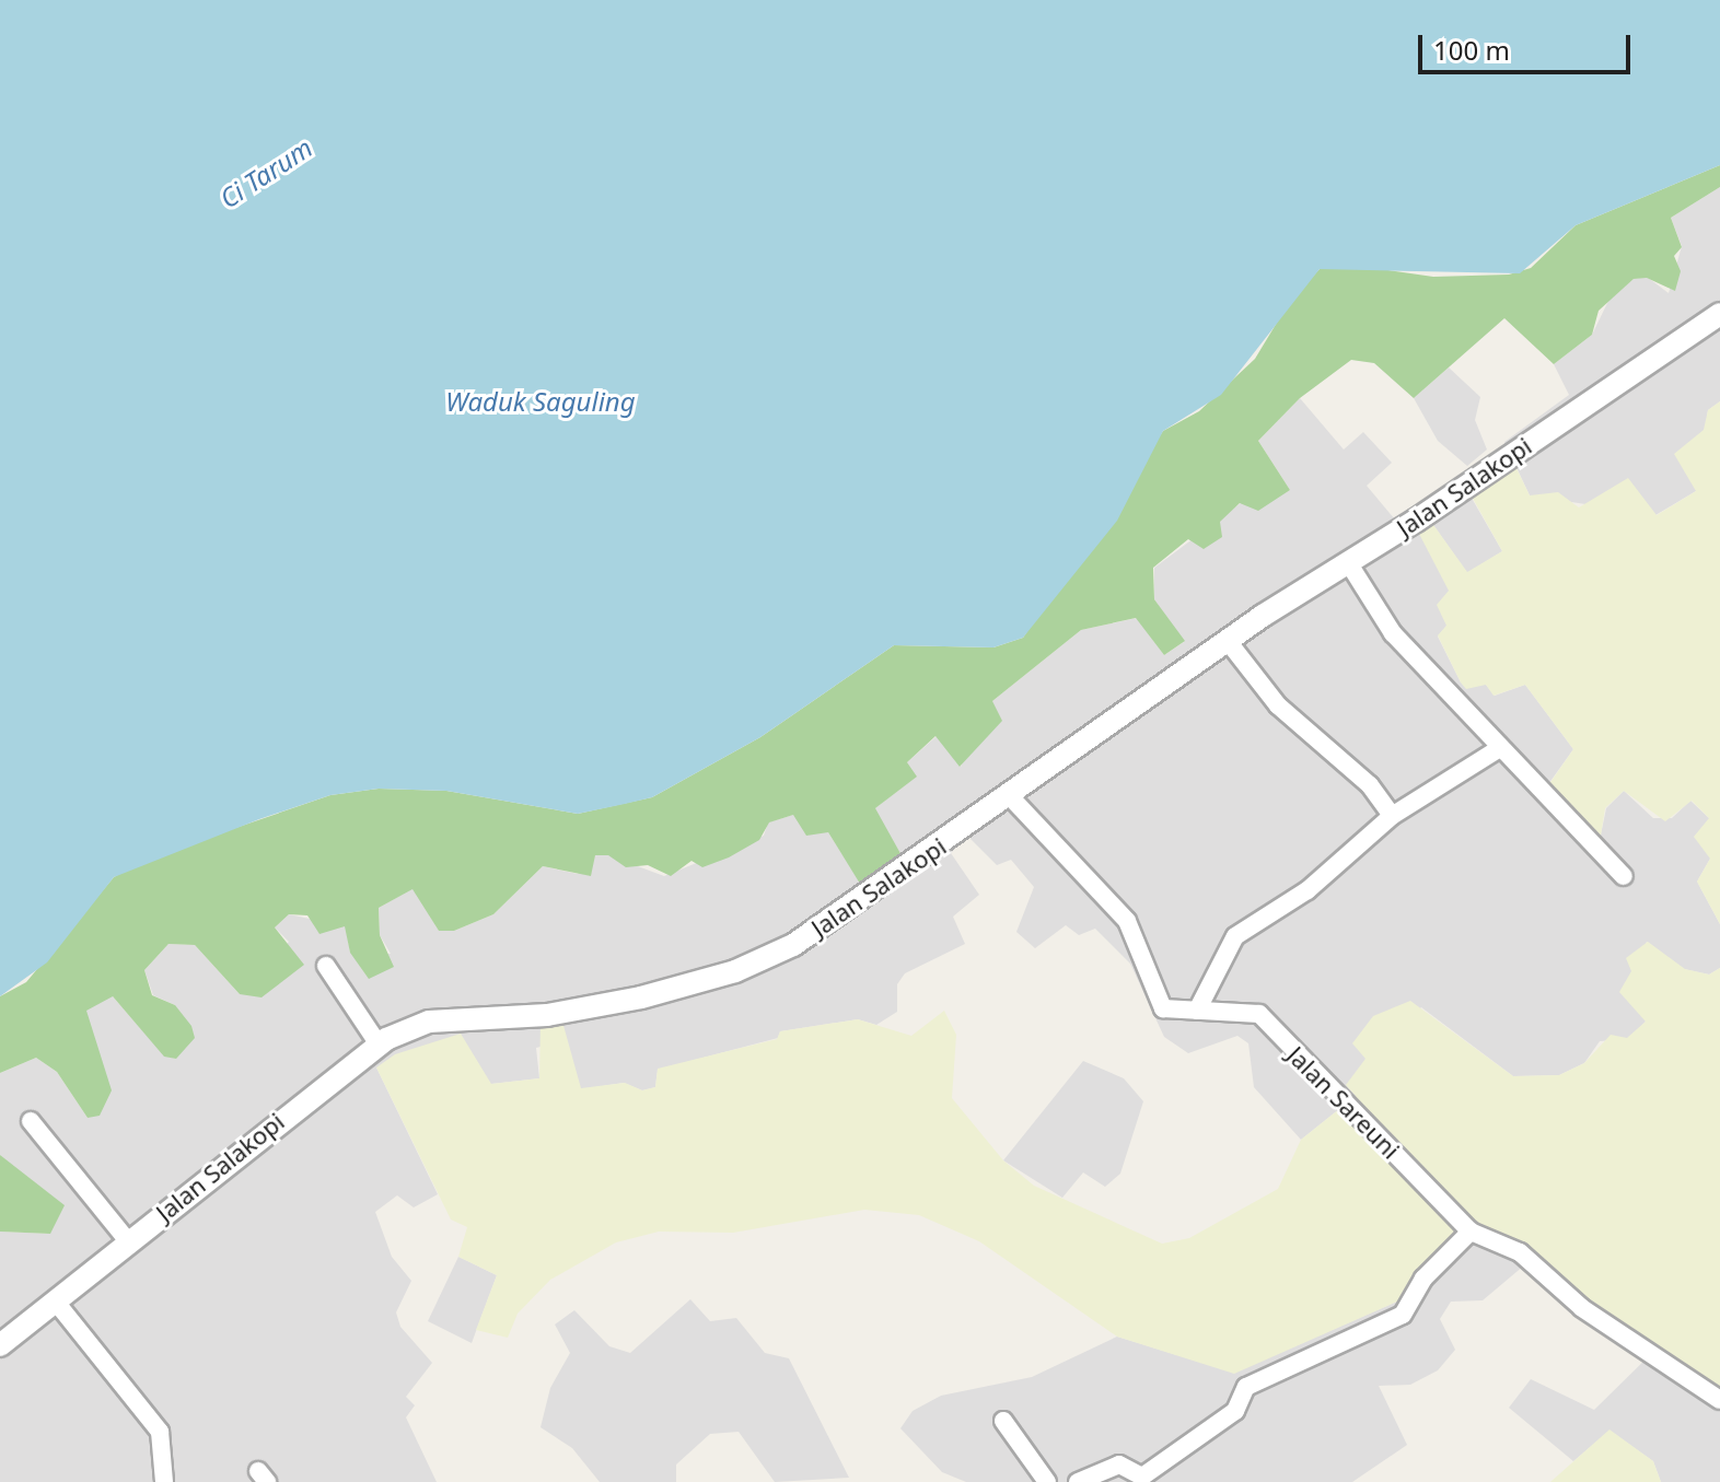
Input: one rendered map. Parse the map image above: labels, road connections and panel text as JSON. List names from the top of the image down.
{
  "streets": {
    "street": ["Jalan Salakopi", "Jalan Sareuni"]
  },
  "crossings": [
    ["Jalan Salakopi", "Jalan Sareuni"]
  ],
  "water": ["Ci Tarum", "Waduk Saguling"],
  "scale_bar": "100 m"
}
